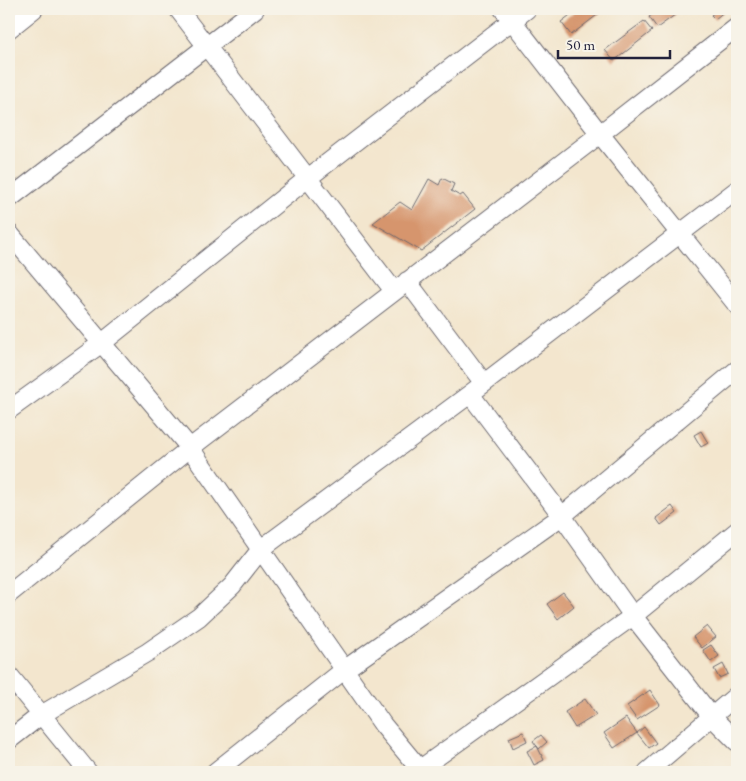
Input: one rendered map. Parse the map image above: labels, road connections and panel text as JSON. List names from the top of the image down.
{
  "scale_bar": "50 m"
}
